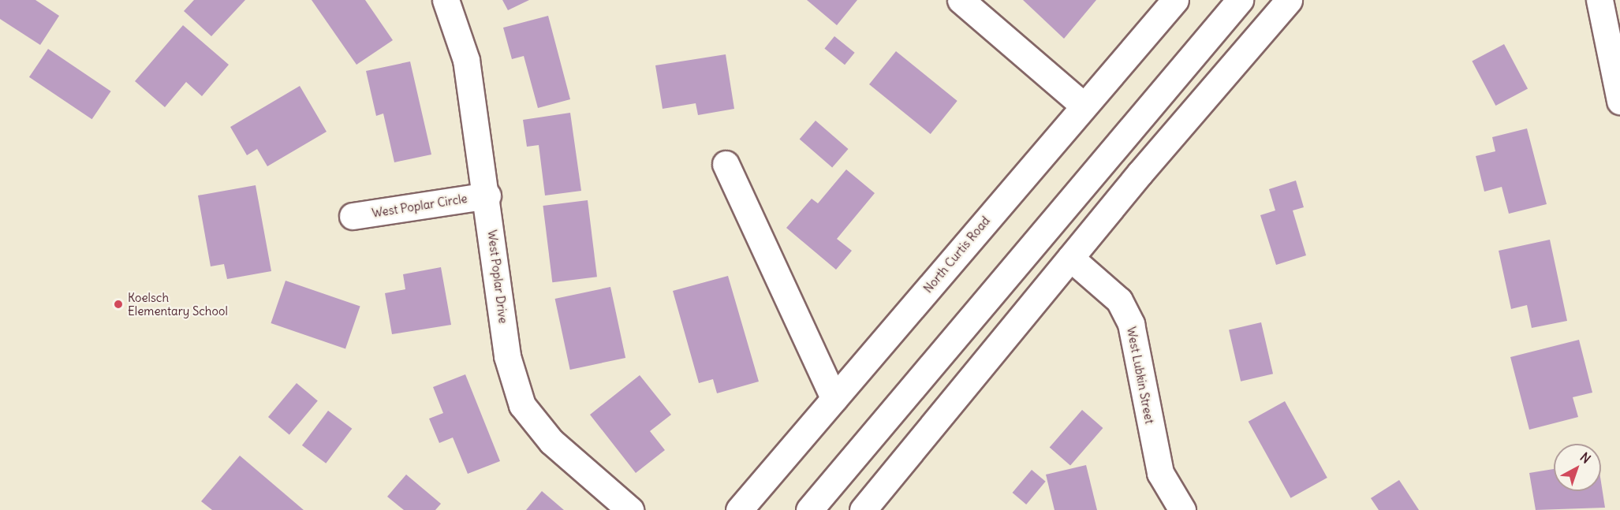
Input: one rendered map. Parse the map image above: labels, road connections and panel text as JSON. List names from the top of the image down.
{
  "streets": {
    "street": [
      "West Poplar Circle",
      "North Curtis Road",
      "West Poplar Drive",
      "West Lubkin Street"
    ]
  },
  "crossings": [
    ["West Poplar Circle", "West Poplar Drive"]
  ],
  "places": ["Koelsch Elementary School"],
  "north": "top right"
}
